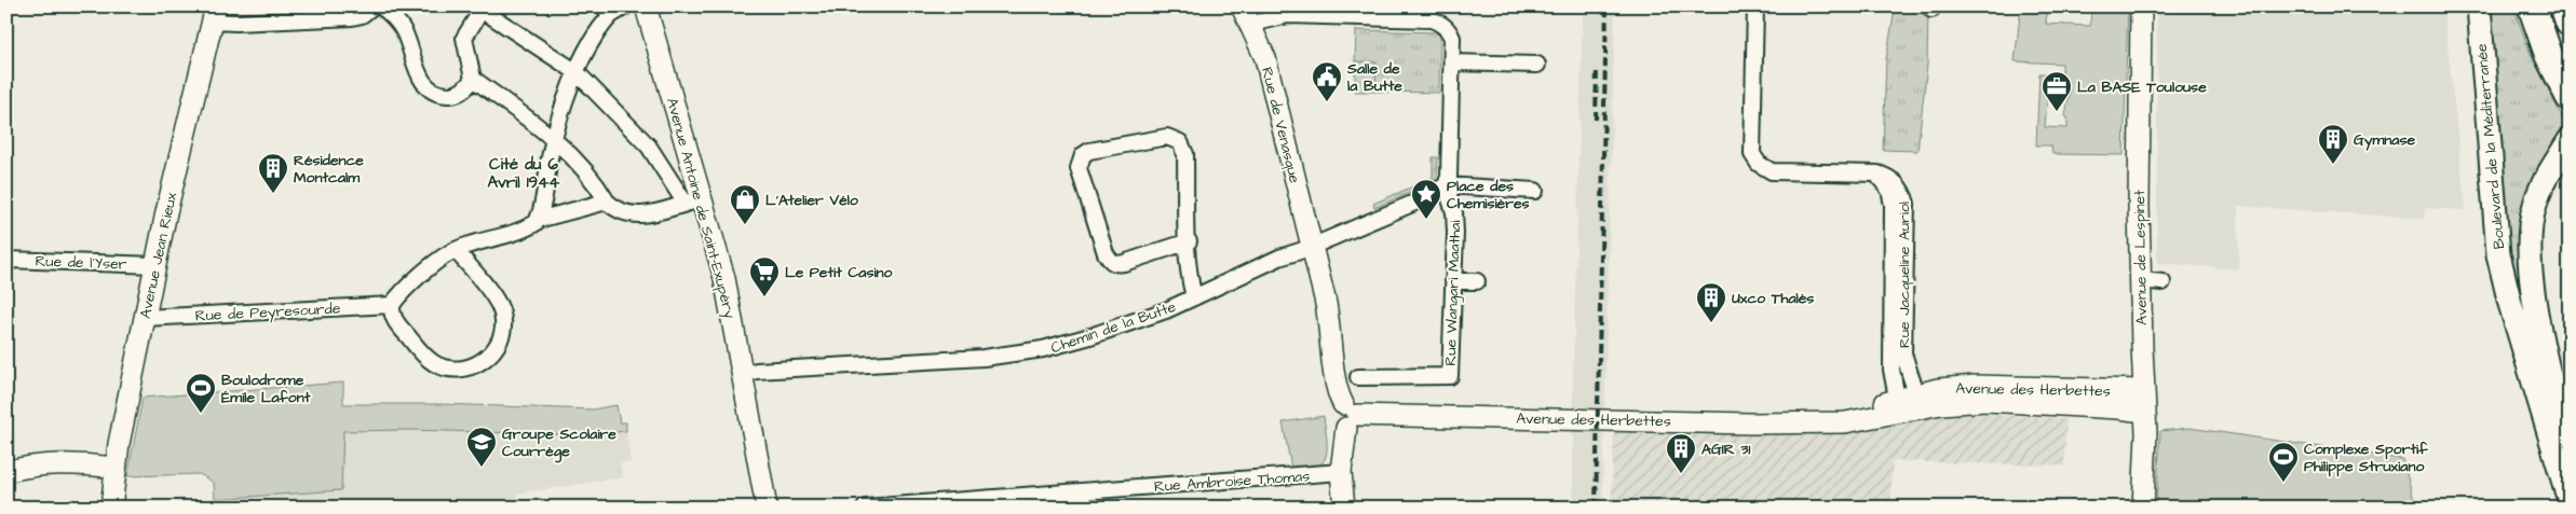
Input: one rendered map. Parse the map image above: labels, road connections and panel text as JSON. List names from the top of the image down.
{
  "streets": {
    "main road": ["Boulevard de la Méditerranée"],
    "street": [
      "Rue de Venasque",
      "Avenue Antoine de Saint-Exupéry",
      "Avenue Jean Rieux",
      "Avenue de Lespinet",
      "Rue de l'Yser",
      "Rue Jacqueline Auriol",
      "Rue Wangari Maathai",
      "Rue de Peyresourde",
      "Chemin de la Butte",
      "Avenue des Herbettes",
      "Rue Ambroise Thomas"
    ]
  },
  "crossings": [
    ["Rue de Venasque", "Chemin de la Butte"],
    ["Avenue Antoine de Saint-Exupéry", "Chemin de la Butte"],
    ["Avenue Jean Rieux", "Rue de l'Yser"],
    ["Avenue Jean Rieux", "Rue de Peyresourde"],
    ["Avenue de Lespinet", "Avenue des Herbettes"],
    ["Rue Jacqueline Auriol", "Avenue des Herbettes"],
    ["Rue Wangari Maathai", "Chemin de la Butte"]
  ],
  "districts": ["Cité du 6 Avril 1944"],
  "places": {
    "public building": ["Salle de la Butte"],
    "office": ["La BASE Toulouse"],
    "building": [
      "Gymnase",
      "Résidence Montcalm",
      "Uxco Thalès",
      "AGIR 31"
    ],
    "place": ["Place des Chemisières"],
    "shop": ["L'Atelier Vélo"],
    "supermarket": ["Le Petit Casino"],
    "sports": ["Boulodrome Émile Lafont", "Complexe Sportif Philippe Struxiano"],
    "school or university": ["Groupe Scolaire Courrège"]
  }
}
